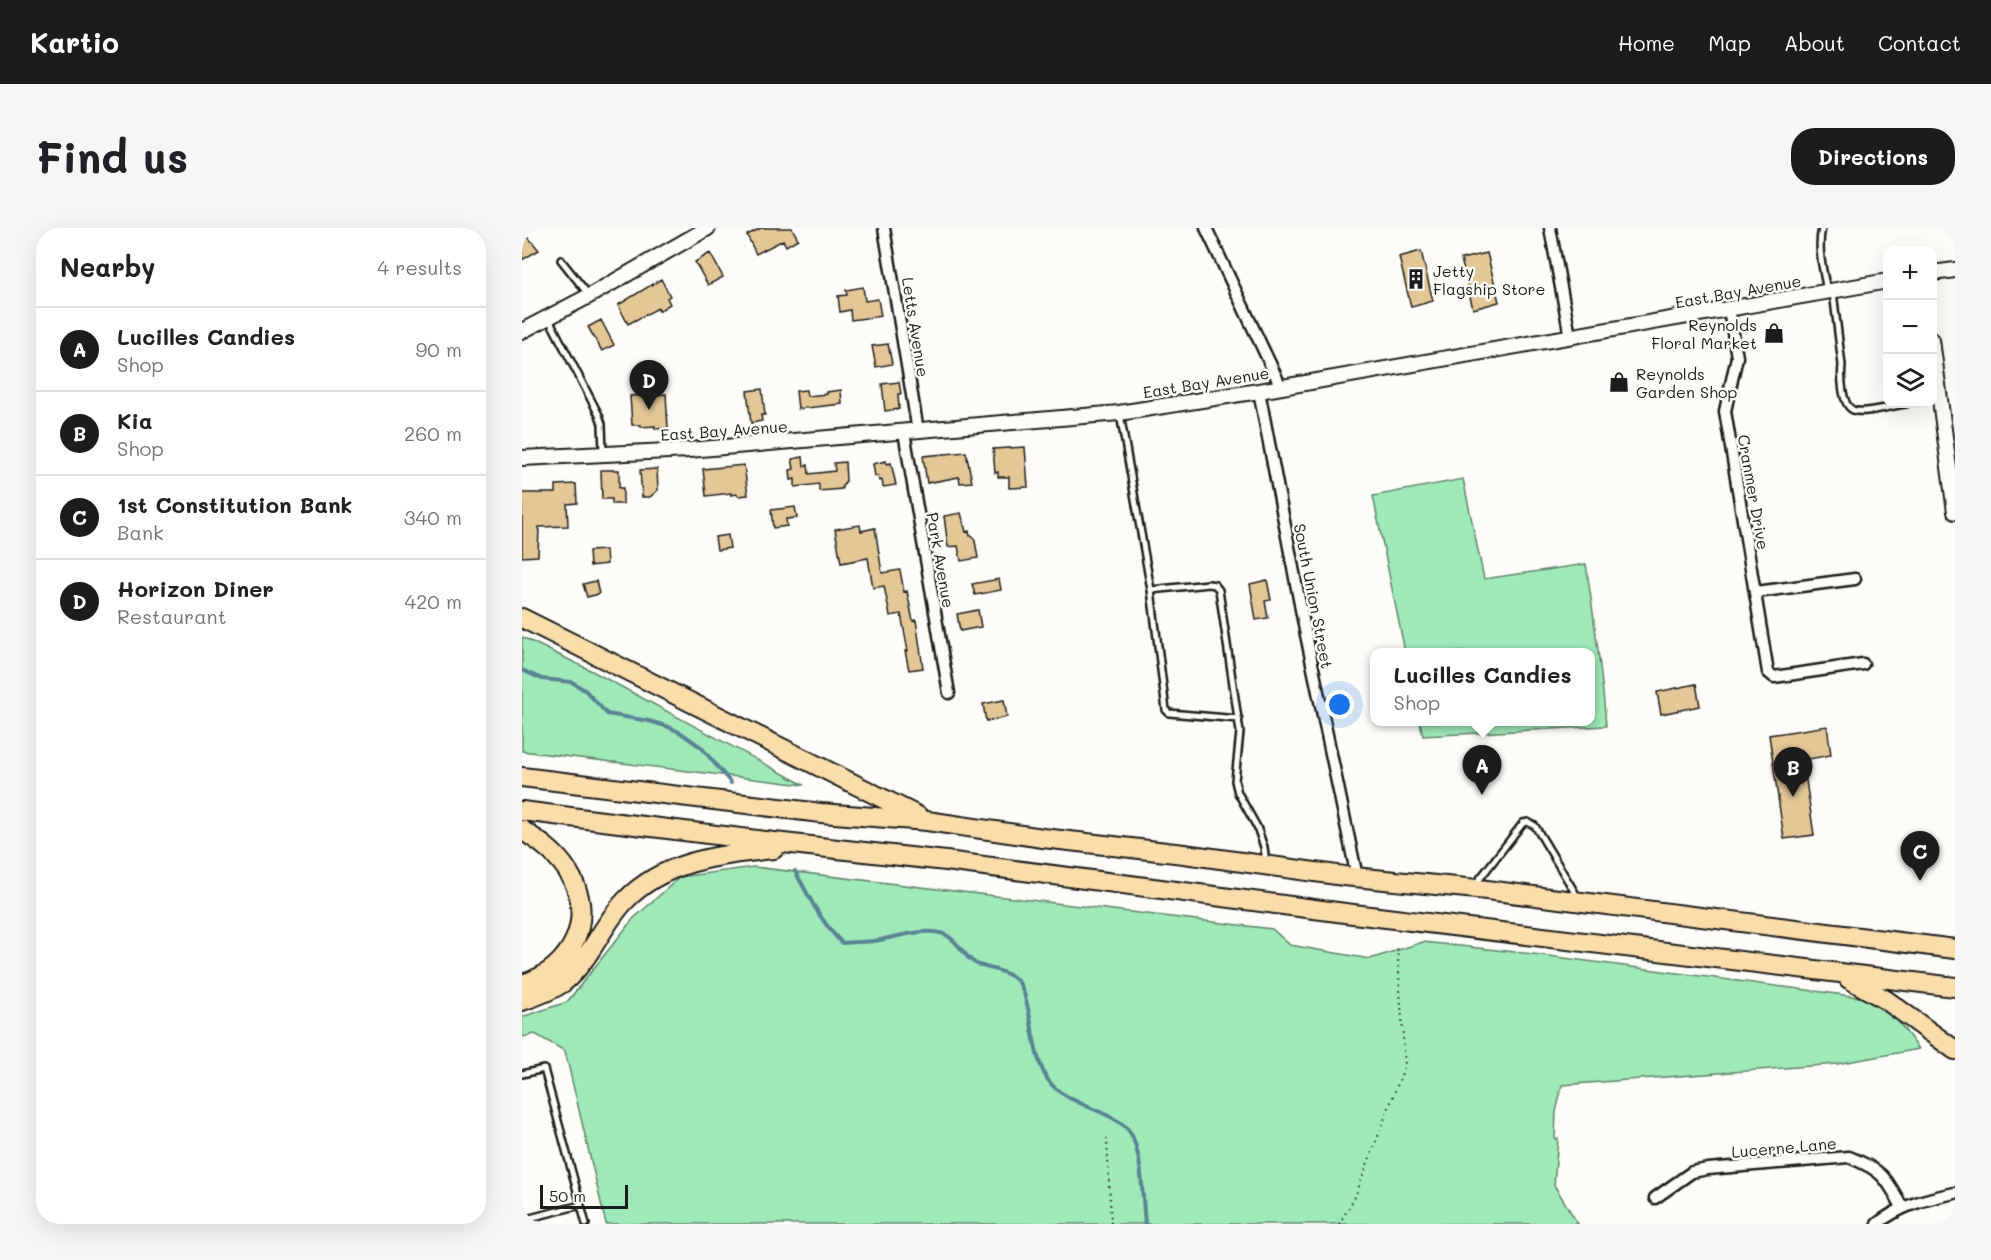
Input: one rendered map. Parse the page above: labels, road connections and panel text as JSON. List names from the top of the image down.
{
  "streets": {
    "street": [
      "East Bay Avenue",
      "Letts Avenue",
      "Cranmer Drive",
      "Park Avenue",
      "South Union Street",
      "Lucerne Lane"
    ]
  },
  "crossings": [
    ["East Bay Avenue", "Letts Avenue"],
    ["East Bay Avenue", "Cranmer Drive"],
    ["East Bay Avenue", "Park Avenue"],
    ["East Bay Avenue", "South Union Street"],
    ["Letts Avenue", "Park Avenue"]
  ],
  "places": {
    "building": ["Jetty Flagship Store"],
    "shop": ["Reynolds Floral Market", "Reynolds Garden Shop"]
  },
  "scale_bar": "50 m",
  "page": {
    "header": "Kartio",
    "nav": [
      "Home",
      "Map",
      "About",
      "Contact"
    ],
    "buttons": "Directions",
    "title": "Find us",
    "heading": ["Nearby", "4 results"],
    "map_buttons": ["+", "−"],
    "list": [
      {
        "mark": "A",
        "name": "Lucilles Candies",
        "note": "Shop",
        "value": "90 m"
      },
      {
        "mark": "B",
        "name": "Kia",
        "note": "Shop",
        "value": "260 m"
      },
      {
        "mark": "C",
        "name": "1st Constitution Bank",
        "note": "Bank",
        "value": "340 m"
      },
      {
        "mark": "D",
        "name": "Horizon Diner",
        "note": "Restaurant",
        "value": "420 m"
      }
    ],
    "pins": [
      "D",
      "A",
      "B",
      "C"
    ],
    "popup": ["Lucilles Candies", "Shop"],
    "scale": "50 m"
  }
}
